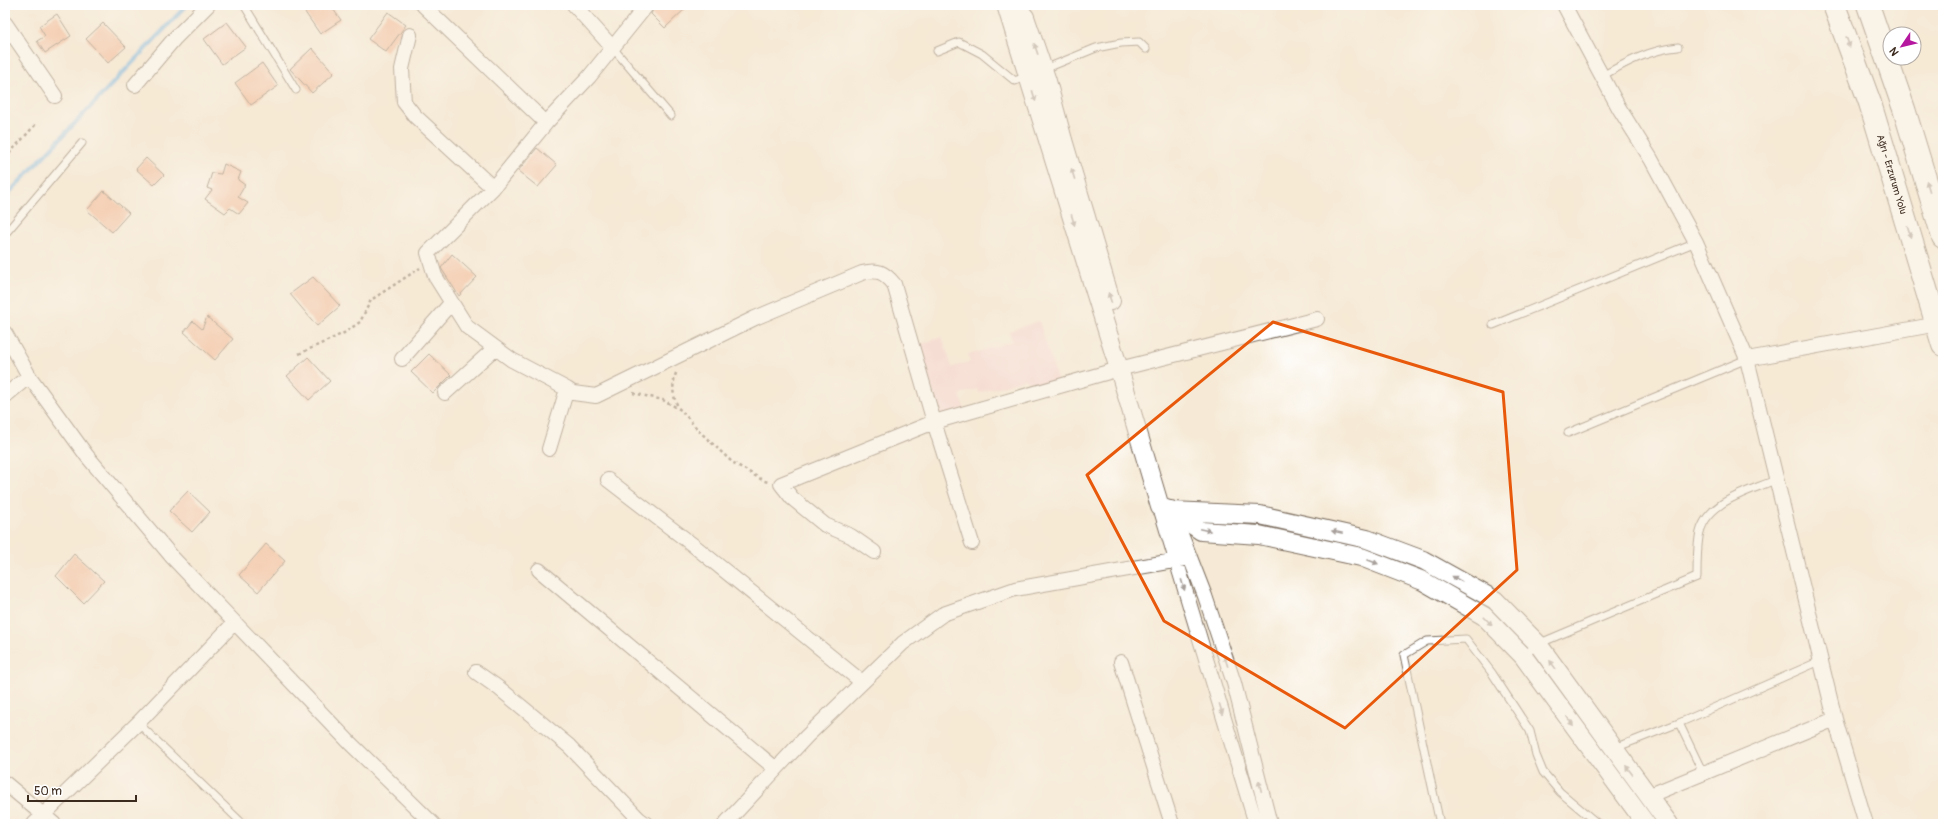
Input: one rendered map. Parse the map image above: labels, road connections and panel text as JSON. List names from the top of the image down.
{
  "streets": {
    "highway": ["Ağrı - Erzurum Yolu"]
  },
  "scale_bar": "50 m",
  "north": "bottom left"
}
